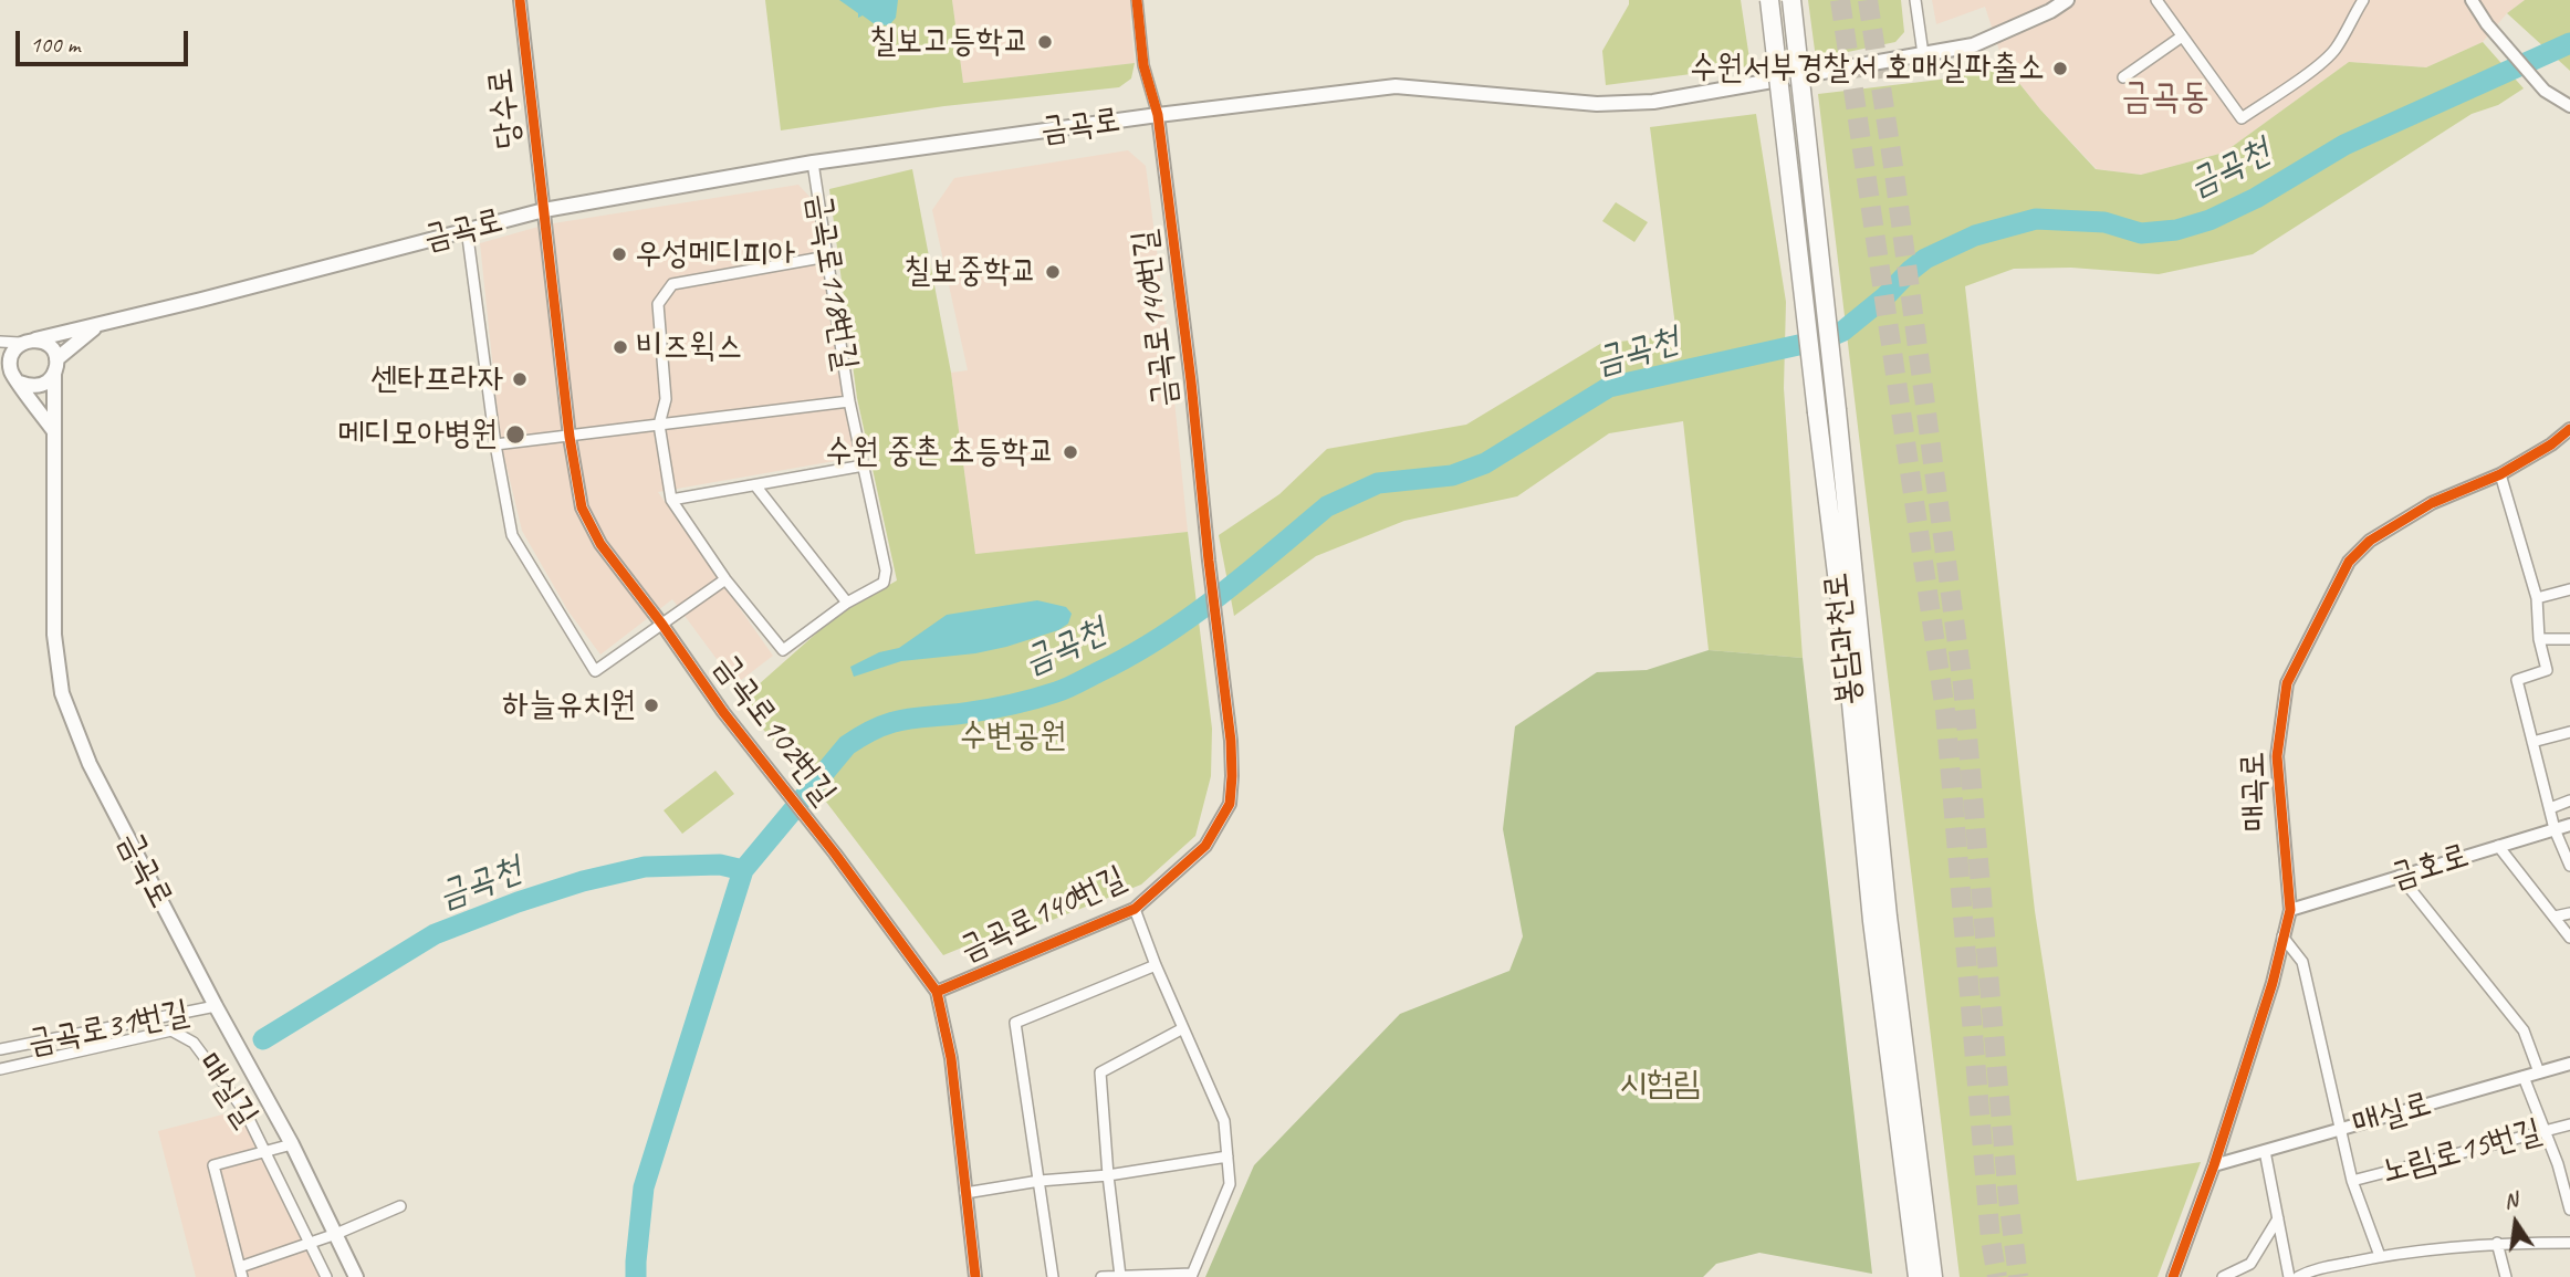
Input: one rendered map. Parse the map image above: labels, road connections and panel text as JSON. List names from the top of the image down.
{
  "streets": {
    "highway": ["봉담과천로"],
    "main road": ["금곡로"],
    "street": [
      "당수로",
      "금곡로118번길",
      "금곡로140번길",
      "금곡로102번길",
      "매곡로",
      "금호로",
      "금곡로31번길",
      "매실길",
      "매실로",
      "노림로15번길"
    ]
  },
  "crossings": [
    ["당수로", "금곡로"],
    ["당수로", "금곡로102번길"],
    ["금곡로", "금곡로118번길"],
    ["금곡로", "금곡로140번길"],
    ["금곡로", "금곡로102번길"],
    ["금곡로", "금곡로31번길"],
    ["금곡로140번길", "금곡로102번길"],
    ["매곡로", "금호로"],
    ["매곡로", "매실로"]
  ],
  "districts": ["금곡동"],
  "water": ["금곡천"],
  "parks": ["수변공원", "시험림"],
  "places": [
    "칠보고등학교",
    "수원서부경찰서 호매실파출소",
    "우성메디피아",
    "칠보중학교",
    "비즈윅스",
    "센타프라자",
    "메디모아병원",
    "수원 중촌 초등학교",
    "하늘유치원"
  ],
  "scale_bar": "100 m",
  "north": "top"
}
